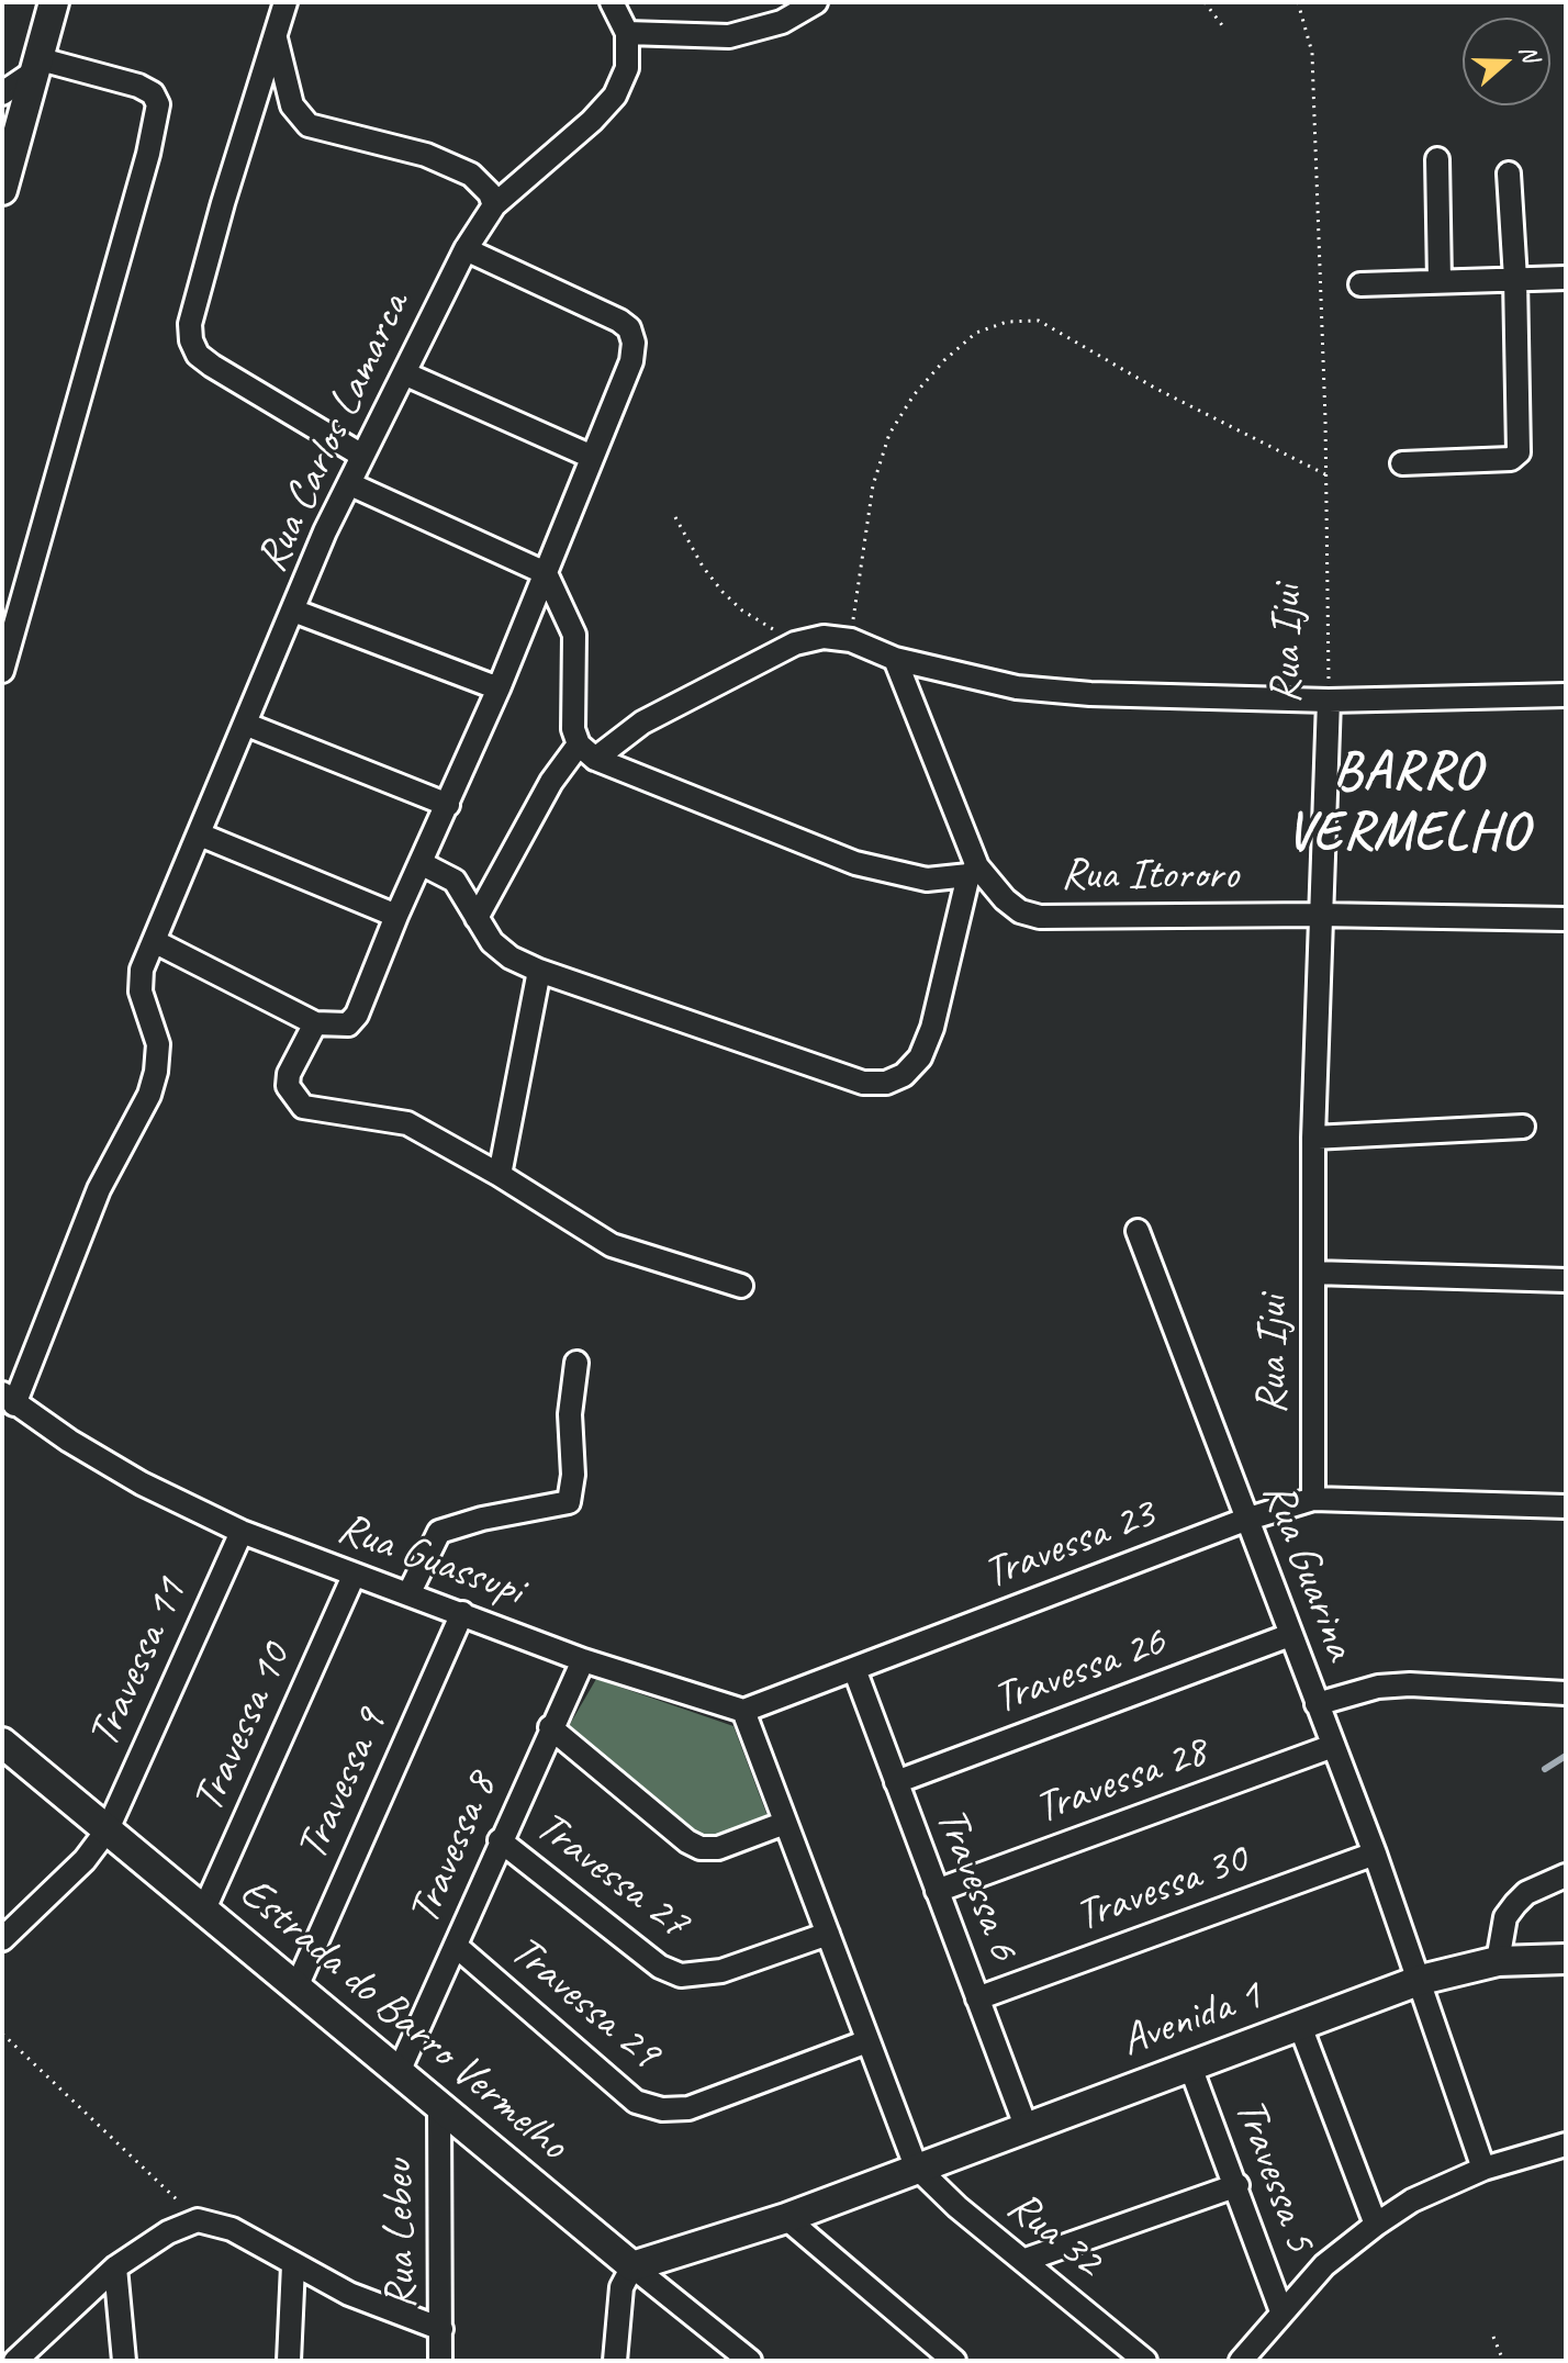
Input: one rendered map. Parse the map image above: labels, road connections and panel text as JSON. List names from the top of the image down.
{
  "streets": {
    "street": [
      "Rua Carlos Lamarca",
      "Rua Ijui",
      "Rua Itororo",
      "Travessa 23",
      "Rua Guassupi",
      "Rua Guarina",
      "Travessa 11",
      "Travessa 26",
      "Travessa 10",
      "Travessa 28",
      "Travessa 9",
      "Travessa 8",
      "Travessa 27",
      "Travessa 6",
      "Travessa 30",
      "Travessa 29",
      "Estrada do Barro Vermelho",
      "Avenida 1",
      "Travessa 5",
      "Rua Lebeu",
      "Rua 32"
    ]
  },
  "crossings": [
    ["Rua Carlos Lamarca", "Rua Guassupi"],
    ["Rua Ijui", "Rua Itororo"],
    ["Rua Ijui", "Travessa 23"],
    ["Travessa 23", "Rua Guarina"],
    ["Travessa 23", "Travessa 6"],
    ["Rua Guassupi", "Travessa 11"],
    ["Rua Guassupi", "Travessa 10"],
    ["Rua Guassupi", "Travessa 9"],
    ["Rua Guassupi", "Travessa 8"],
    ["Rua Guarina", "Travessa 26"],
    ["Travessa 11", "Estrada do Barro Vermelho"],
    ["Travessa 26", "Travessa 6"],
    ["Travessa 10", "Estrada do Barro Vermelho"],
    ["Travessa 28", "Travessa 6"],
    ["Travessa 9", "Estrada do Barro Vermelho"],
    ["Travessa 8", "Travessa 27"],
    ["Travessa 8", "Travessa 29"],
    ["Travessa 8", "Estrada do Barro Vermelho"],
    ["Travessa 6", "Travessa 30"],
    ["Travessa 6", "Avenida 1"],
    ["Estrada do Barro Vermelho", "Avenida 1"],
    ["Estrada do Barro Vermelho", "Rua Lebeu"],
    ["Avenida 1", "Travessa 5"],
    ["Avenida 1", "Rua 32"]
  ],
  "districts": ["BARRO VERMELHO"],
  "north": "right"
}
